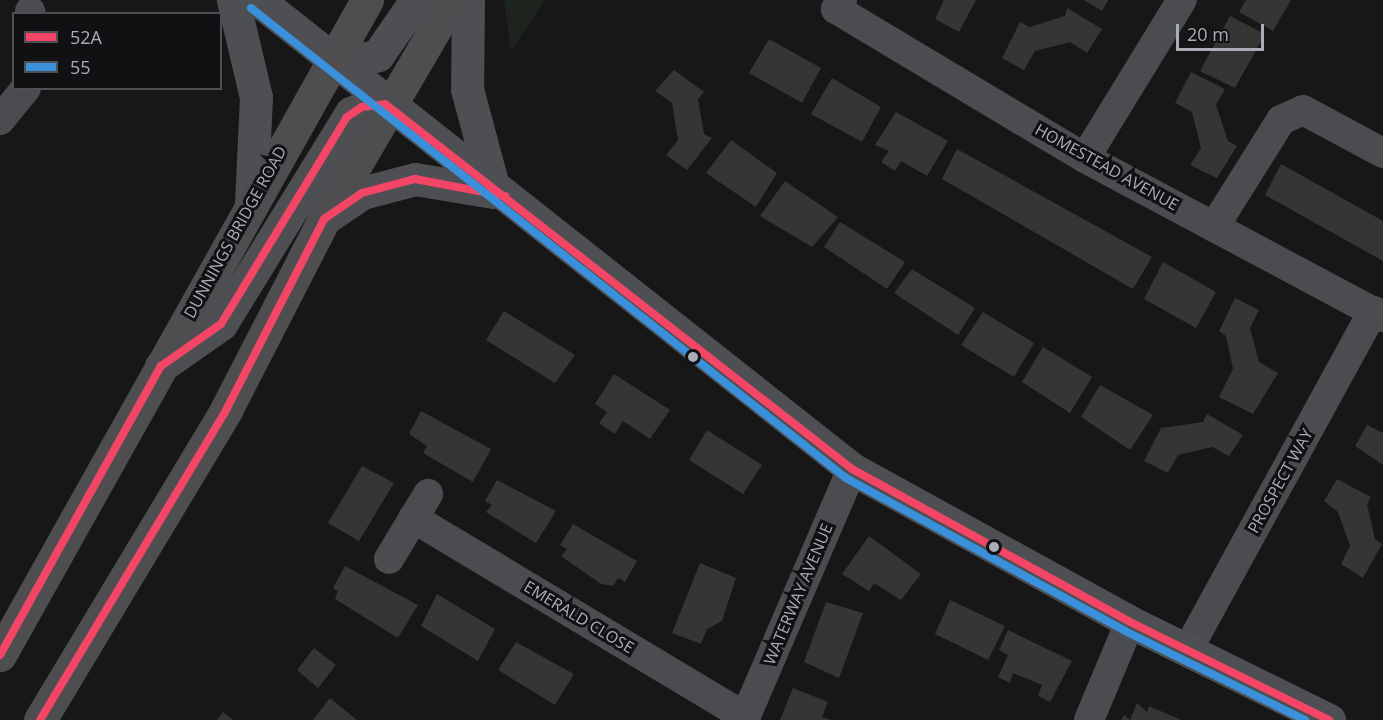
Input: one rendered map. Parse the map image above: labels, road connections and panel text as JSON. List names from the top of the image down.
{
  "streets": {
    "highway": ["DUNNINGS BRIDGE ROAD"],
    "street": [
      "HOMESTEAD AVENUE",
      "PROSPECT WAY",
      "WATERWAY AVENUE",
      "EMERALD CLOSE"
    ]
  },
  "crossings": [
    ["HOMESTEAD AVENUE", "PROSPECT WAY"],
    ["WATERWAY AVENUE", "EMERALD CLOSE"]
  ],
  "lines": ["transit line 55", "transit line 52A"],
  "legend": ["52A", "55"],
  "scale_bar": "20 m"
}
